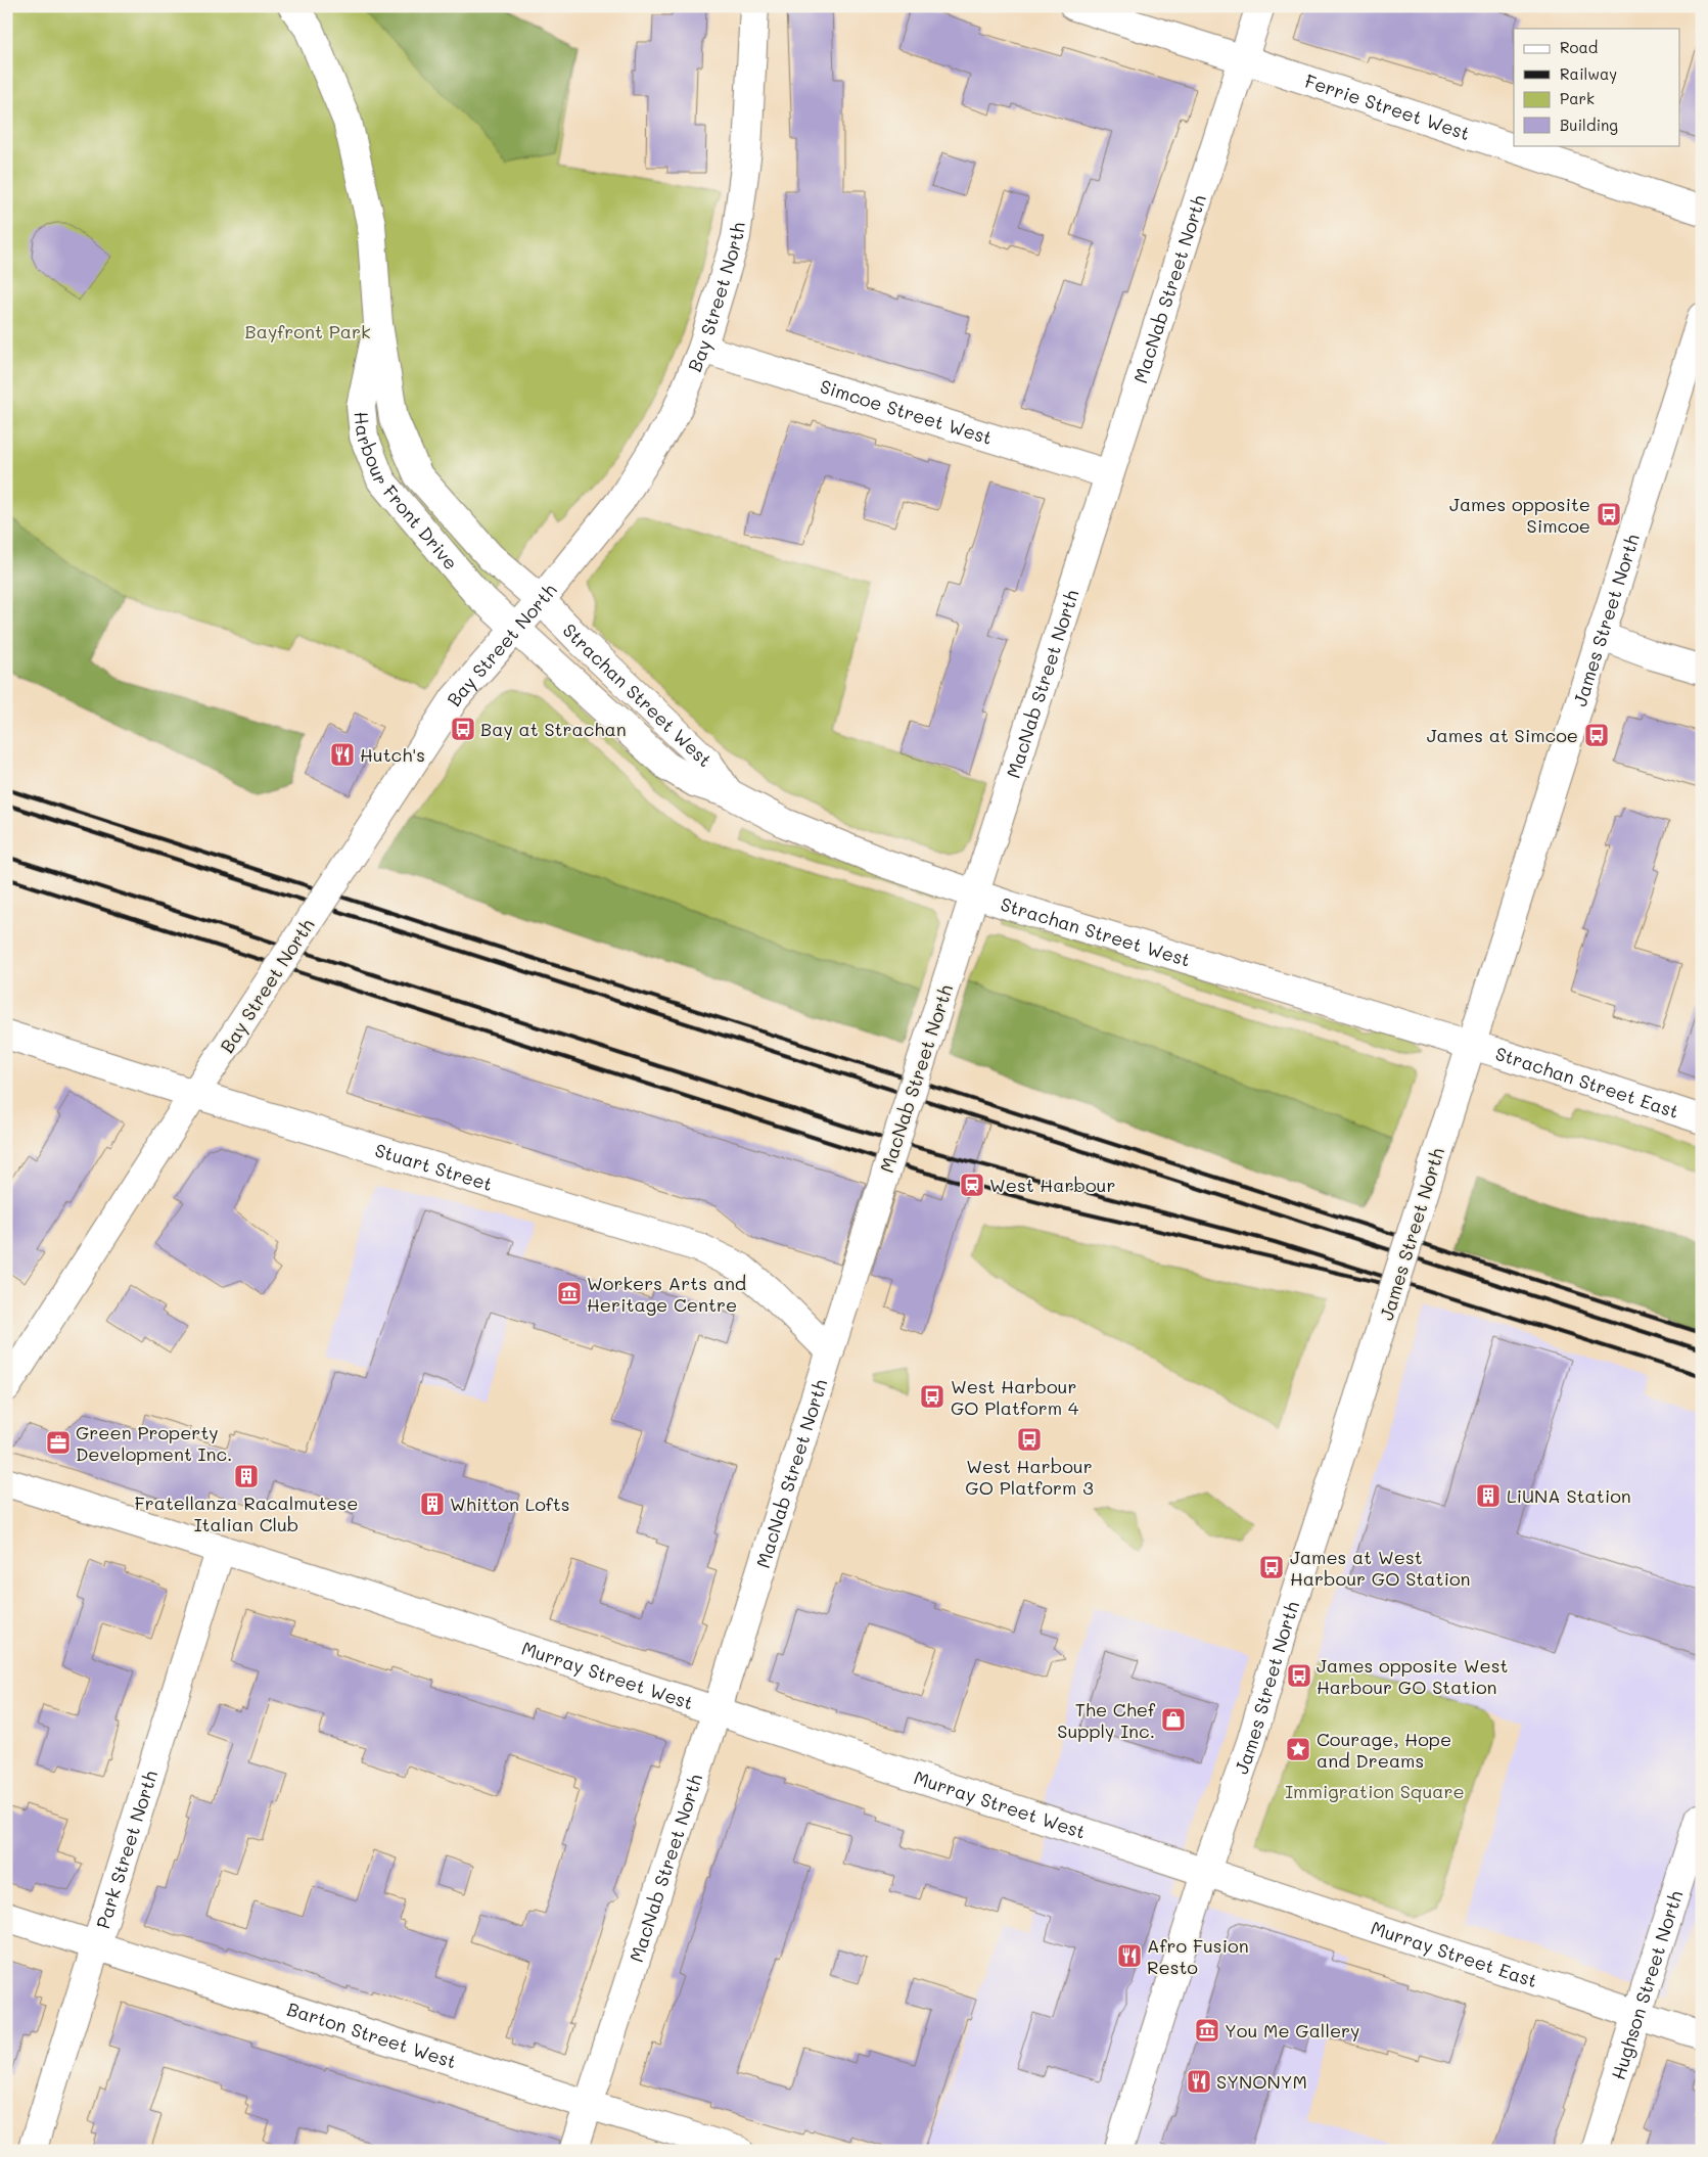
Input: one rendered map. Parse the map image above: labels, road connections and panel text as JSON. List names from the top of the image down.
{
  "streets": {
    "street": [
      "Ferrie Street West",
      "MacNab Street North",
      "Bay Street North",
      "Simcoe Street West",
      "Harbour Front Drive",
      "James Street North",
      "Strachan Street West",
      "Strachan Street East",
      "Stuart Street",
      "Murray Street West",
      "Park Street North",
      "Murray Street East",
      "Hughson Street North",
      "Barton Street West"
    ]
  },
  "crossings": [
    ["Ferrie Street West", "MacNab Street North"],
    ["MacNab Street North", "Simcoe Street West"],
    ["MacNab Street North", "Strachan Street West"],
    ["MacNab Street North", "Stuart Street"],
    ["MacNab Street North", "Murray Street West"],
    ["MacNab Street North", "Barton Street West"],
    ["Bay Street North", "Simcoe Street West"],
    ["Bay Street North", "Harbour Front Drive"],
    ["Bay Street North", "Strachan Street West"],
    ["Bay Street North", "Stuart Street"],
    ["Harbour Front Drive", "Strachan Street West"],
    ["James Street North", "Strachan Street West"],
    ["James Street North", "Strachan Street East"],
    ["James Street North", "Murray Street West"],
    ["James Street North", "Murray Street East"],
    ["Strachan Street West", "Strachan Street East"],
    ["Murray Street West", "Park Street North"],
    ["Murray Street West", "Murray Street East"],
    ["Park Street North", "Barton Street West"],
    ["Murray Street East", "Hughson Street North"]
  ],
  "parks": ["Bayfront Park", "Immigration Square"],
  "places": {
    "bus stop": [
      "James opposite Simcoe",
      "Bay at Strachan",
      "James at Simcoe",
      "West Harbour GO Platform 4",
      "West Harbour GO Platform 3",
      "James at West Harbour GO Station",
      "James opposite West Harbour GO Station"
    ],
    "restaurant": ["Hutch's", "Afro Fusion Resto", "SYNONYM"],
    "station": ["West Harbour"],
    "museum": ["Workers Arts and Heritage Centre", "You Me Gallery"],
    "office": ["Green Property Development Inc."],
    "building": ["Fratellanza Racalmutese Italian Club", "LiUNA Station", "Whitton Lofts"],
    "shop": ["The Chef Supply Inc."],
    "place": ["Courage, Hope and Dreams"]
  },
  "legend": [
    "Road",
    "Railway",
    "Park",
    "Building"
  ]
}
